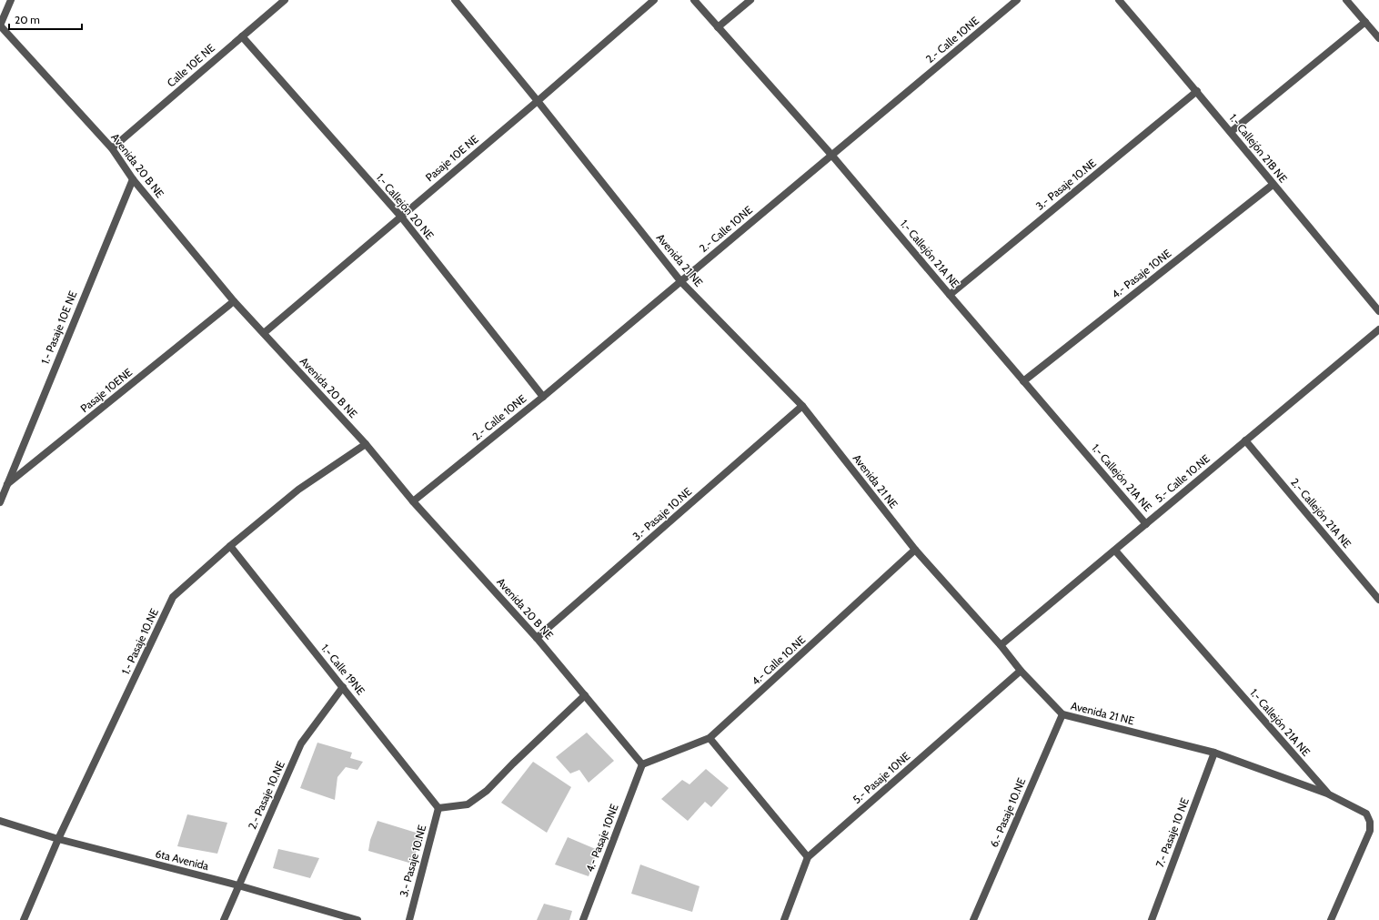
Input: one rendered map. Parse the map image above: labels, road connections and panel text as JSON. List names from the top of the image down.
{
  "streets": {
    "street": [
      "2.- Calle 10NE",
      "Calle 10E NE",
      "1.- Callejón 21B NE",
      "Pasaje 10E NE",
      "Avenida 20 B NE",
      "3.- Pasaje 10.NE",
      "1.- Callejón 20 NE",
      "1.- Callejón 21A NE",
      "Avenida 21 NE",
      "4.- Pasaje 10NE",
      "1.- Pasaje 10E NE",
      "Pasaje 10ENE",
      "5.- Calle 10.NE",
      "2.- Callejón 21A NE",
      "1.- Pasaje 10.NE",
      "4.- Calle 10.NE",
      "1.- Calle 19NE",
      "5.- Pasaje 10NE",
      "2.- Pasaje 10.NE",
      "6.- Pasaje 10.NE",
      "7.- Pasaje 10 NE",
      "6ta Avenida"
    ]
  },
  "crossings": [
    ["2.- Calle 10NE", "Avenida 20 B NE"],
    ["2.- Calle 10NE", "1.- Callejón 20 NE"],
    ["2.- Calle 10NE", "1.- Callejón 21A NE"],
    ["2.- Calle 10NE", "Avenida 21 NE"],
    ["Calle 10E NE", "Avenida 20 B NE"],
    ["Calle 10E NE", "1.- Callejón 20 NE"],
    ["1.- Callejón 21B NE", "3.- Pasaje 10.NE"],
    ["1.- Callejón 21B NE", "4.- Pasaje 10NE"],
    ["Pasaje 10E NE", "Avenida 20 B NE"],
    ["Pasaje 10E NE", "1.- Callejón 20 NE"],
    ["Pasaje 10E NE", "Avenida 21 NE"],
    ["Avenida 20 B NE", "3.- Pasaje 10.NE"],
    ["Avenida 20 B NE", "4.- Pasaje 10NE"],
    ["Avenida 20 B NE", "1.- Pasaje 10E NE"],
    ["Avenida 20 B NE", "Pasaje 10ENE"],
    ["Avenida 20 B NE", "1.- Pasaje 10.NE"],
    ["Avenida 20 B NE", "4.- Calle 10.NE"],
    ["3.- Pasaje 10.NE", "1.- Callejón 21A NE"],
    ["3.- Pasaje 10.NE", "Avenida 21 NE"],
    ["3.- Pasaje 10.NE", "1.- Calle 19NE"],
    ["1.- Callejón 21A NE", "Avenida 21 NE"],
    ["1.- Callejón 21A NE", "4.- Pasaje 10NE"],
    ["1.- Callejón 21A NE", "5.- Calle 10.NE"],
    ["Avenida 21 NE", "5.- Calle 10.NE"],
    ["Avenida 21 NE", "4.- Calle 10.NE"],
    ["Avenida 21 NE", "5.- Pasaje 10NE"],
    ["Avenida 21 NE", "6.- Pasaje 10.NE"],
    ["Avenida 21 NE", "7.- Pasaje 10 NE"],
    ["4.- Pasaje 10NE", "4.- Calle 10.NE"],
    ["1.- Pasaje 10E NE", "Pasaje 10ENE"],
    ["5.- Calle 10.NE", "2.- Callejón 21A NE"],
    ["1.- Pasaje 10.NE", "1.- Calle 19NE"],
    ["1.- Pasaje 10.NE", "6ta Avenida"],
    ["1.- Calle 19NE", "2.- Pasaje 10.NE"],
    ["2.- Pasaje 10.NE", "6ta Avenida"]
  ],
  "scale_bar": "20 m"
}
